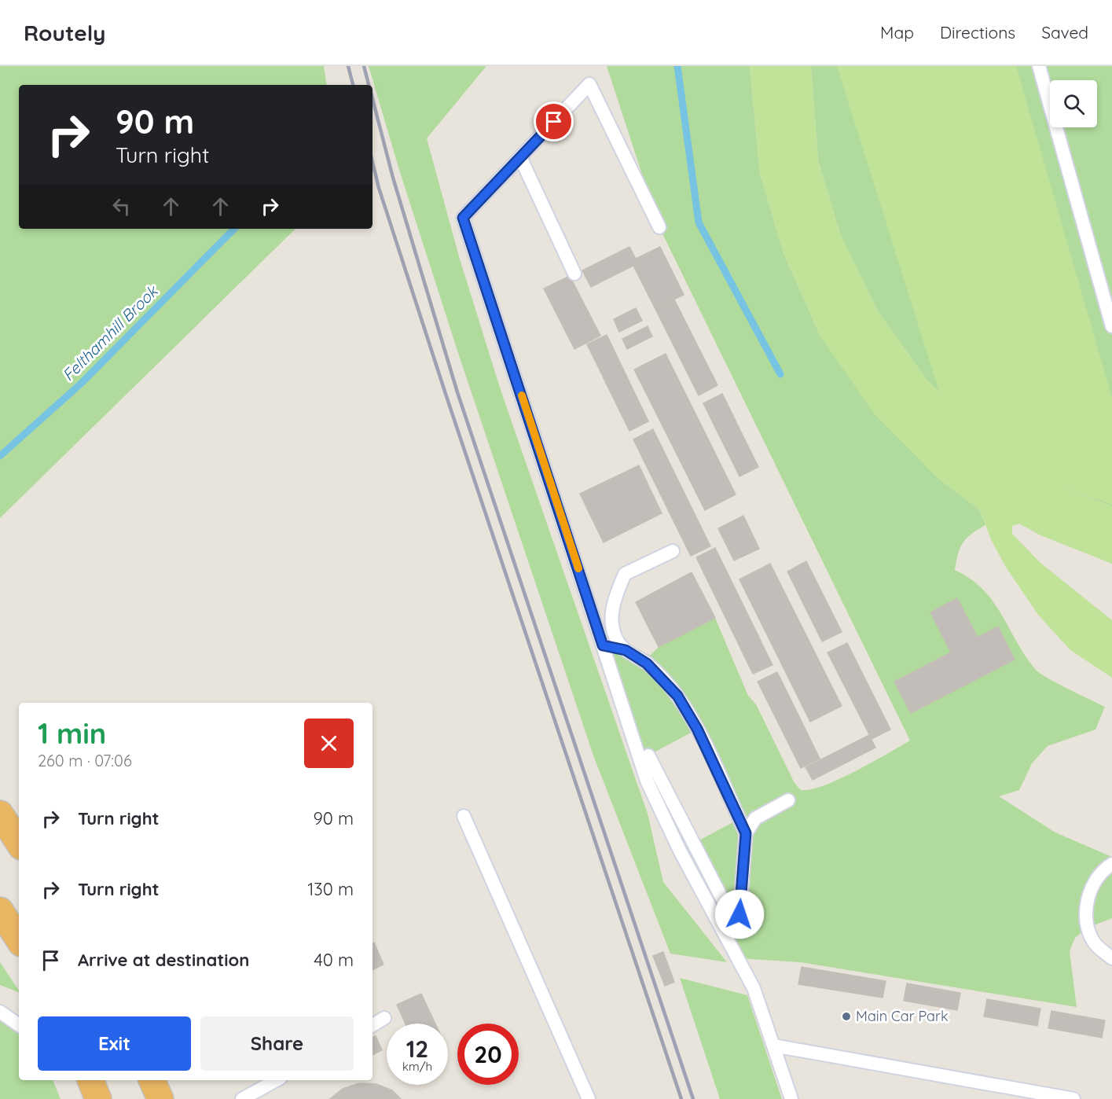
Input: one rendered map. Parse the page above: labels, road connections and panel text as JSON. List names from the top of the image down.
{
  "water": ["Felthamhill Brook"],
  "places": ["Main Car Park"],
  "page": {
    "header": "Routely",
    "nav": ["Map", "Directions", "Saved"],
    "turn": ["90 m", "Turn right"],
    "heading": ["1 min", "260 m · 07:06"],
    "list": [
      {
        "name": "Turn right",
        "value": "90 m"
      },
      {
        "name": "Turn right",
        "value": "130 m"
      },
      {
        "name": "Arrive at destination",
        "value": "40 m"
      }
    ],
    "buttons": ["Exit", "Share"],
    "speed": "12 km/h",
    "limit": "20"
  }
}
